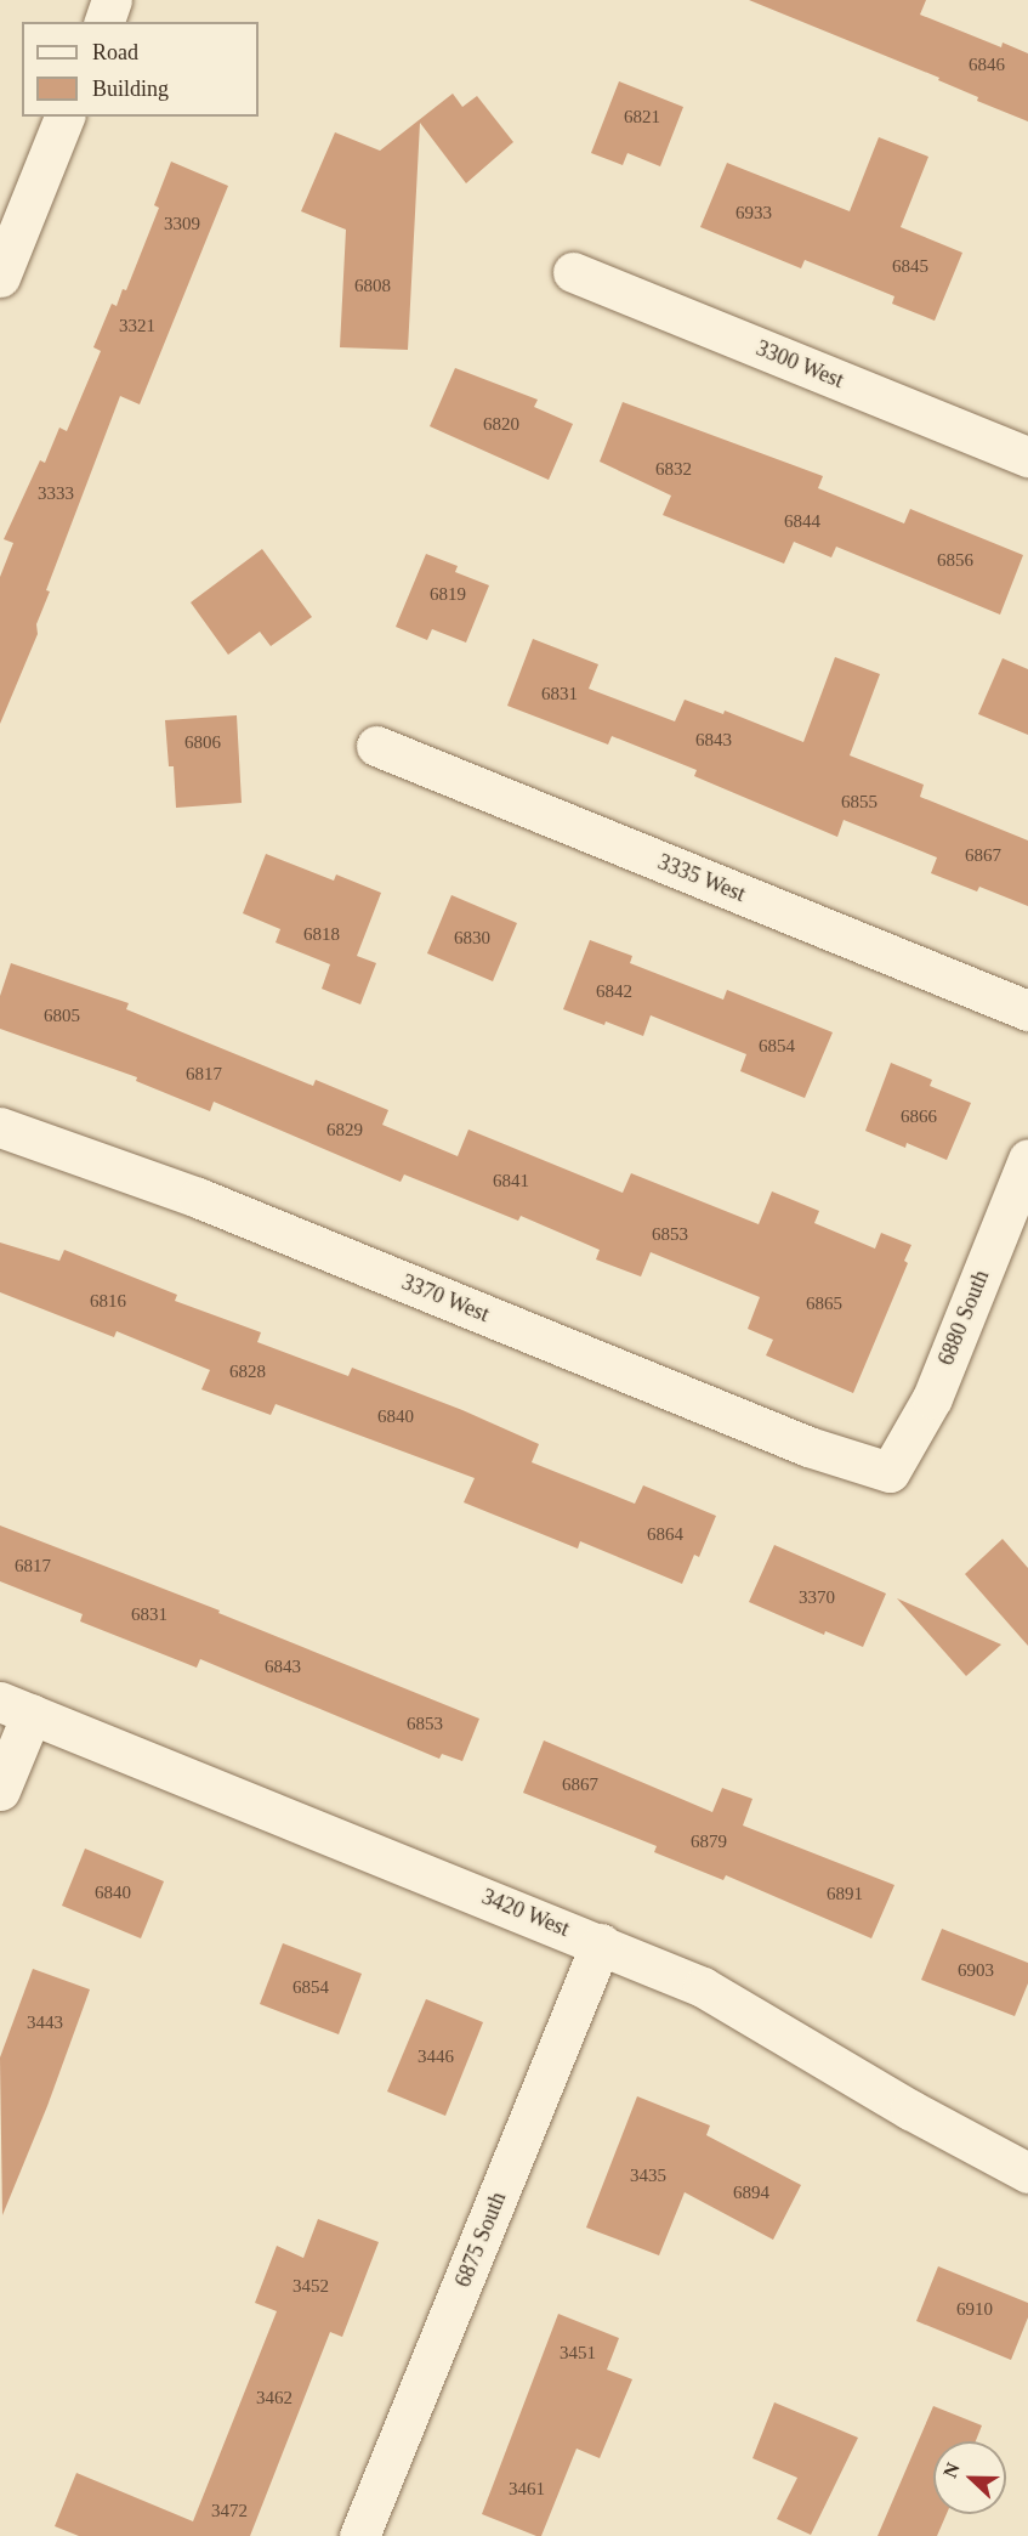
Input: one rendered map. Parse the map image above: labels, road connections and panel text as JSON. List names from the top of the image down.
{
  "streets": {
    "street": [
      "3300 West",
      "3335 West",
      "3370 West",
      "6880 South",
      "3420 West",
      "6875 South"
    ]
  },
  "crossings": [
    ["3370 West", "6880 South"],
    ["3420 West", "6875 South"]
  ],
  "house_numbers": [
    "6846",
    "6821",
    "6933",
    "3309",
    "6845",
    "6808",
    "3321",
    "6820",
    "6832",
    "3333",
    "6844",
    "6856",
    "6819",
    "6831",
    "6843",
    "6806",
    "6855",
    "6867",
    "6818",
    "6830",
    "6842",
    "6805",
    "6854",
    "6817",
    "6866",
    "6829",
    "6841",
    "6853",
    "6816",
    "6865",
    "6828",
    "6840",
    "6864",
    "6817",
    "3370",
    "6831",
    "6843",
    "6853",
    "6867",
    "6879",
    "6840",
    "6891",
    "6903",
    "6854",
    "3443",
    "3446",
    "3435",
    "6894",
    "3452",
    "6910",
    "3451",
    "3462",
    "3461",
    "3472"
  ],
  "legend": ["Road", "Building"],
  "north": "left"
}
